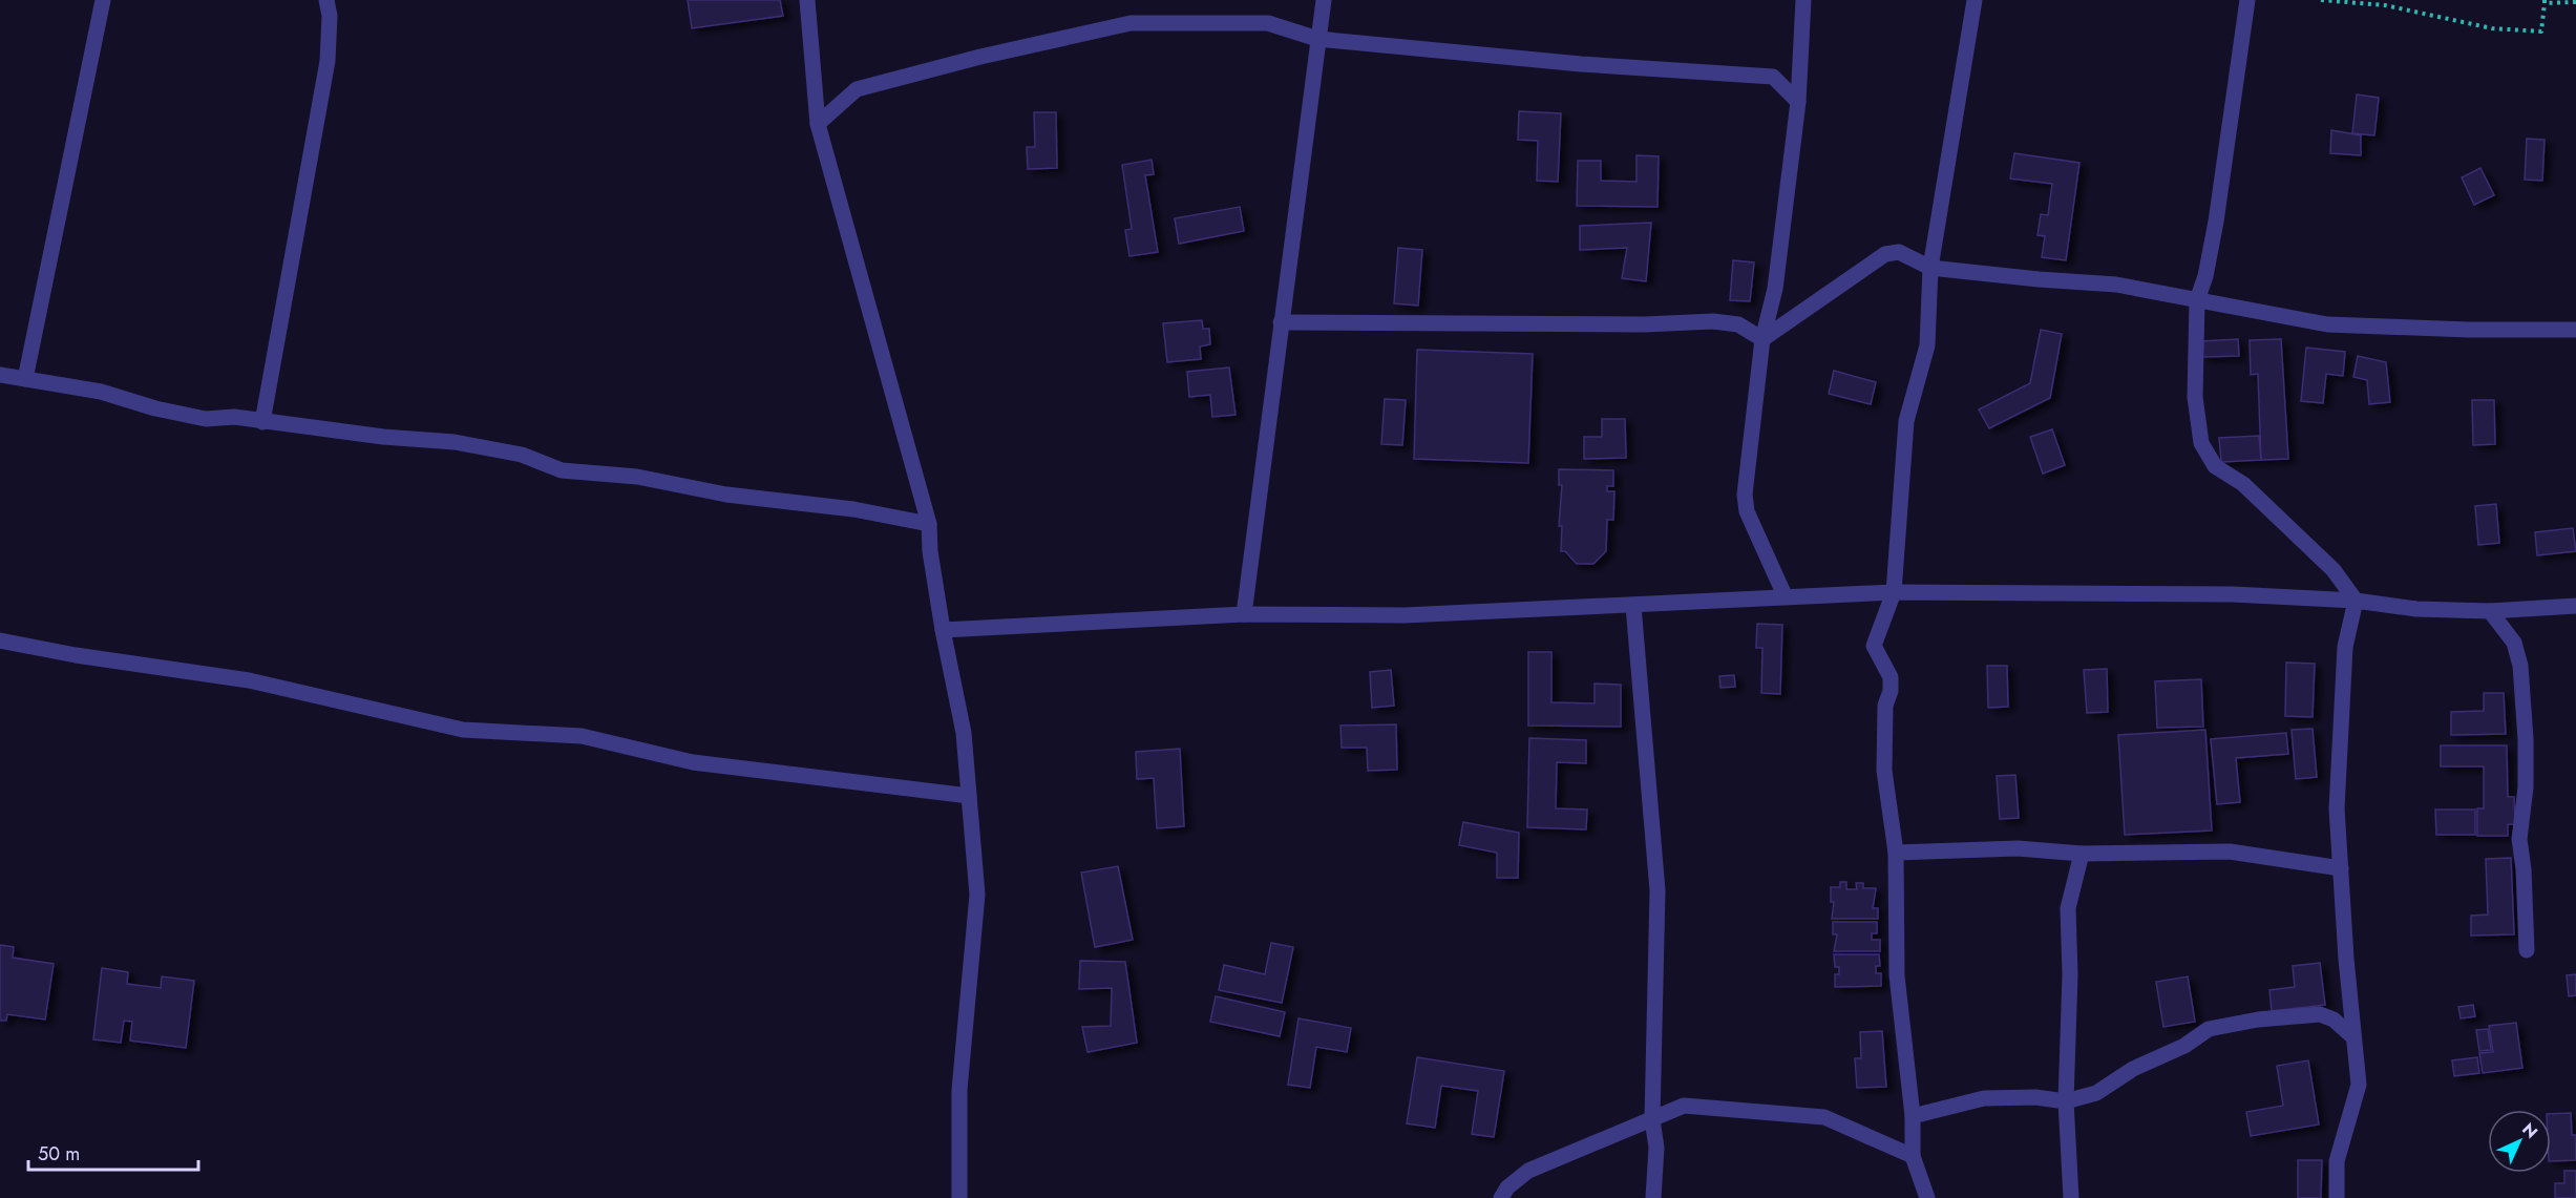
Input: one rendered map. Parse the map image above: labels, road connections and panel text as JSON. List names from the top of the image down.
{
  "scale_bar": "50 m",
  "north": "top right"
}
